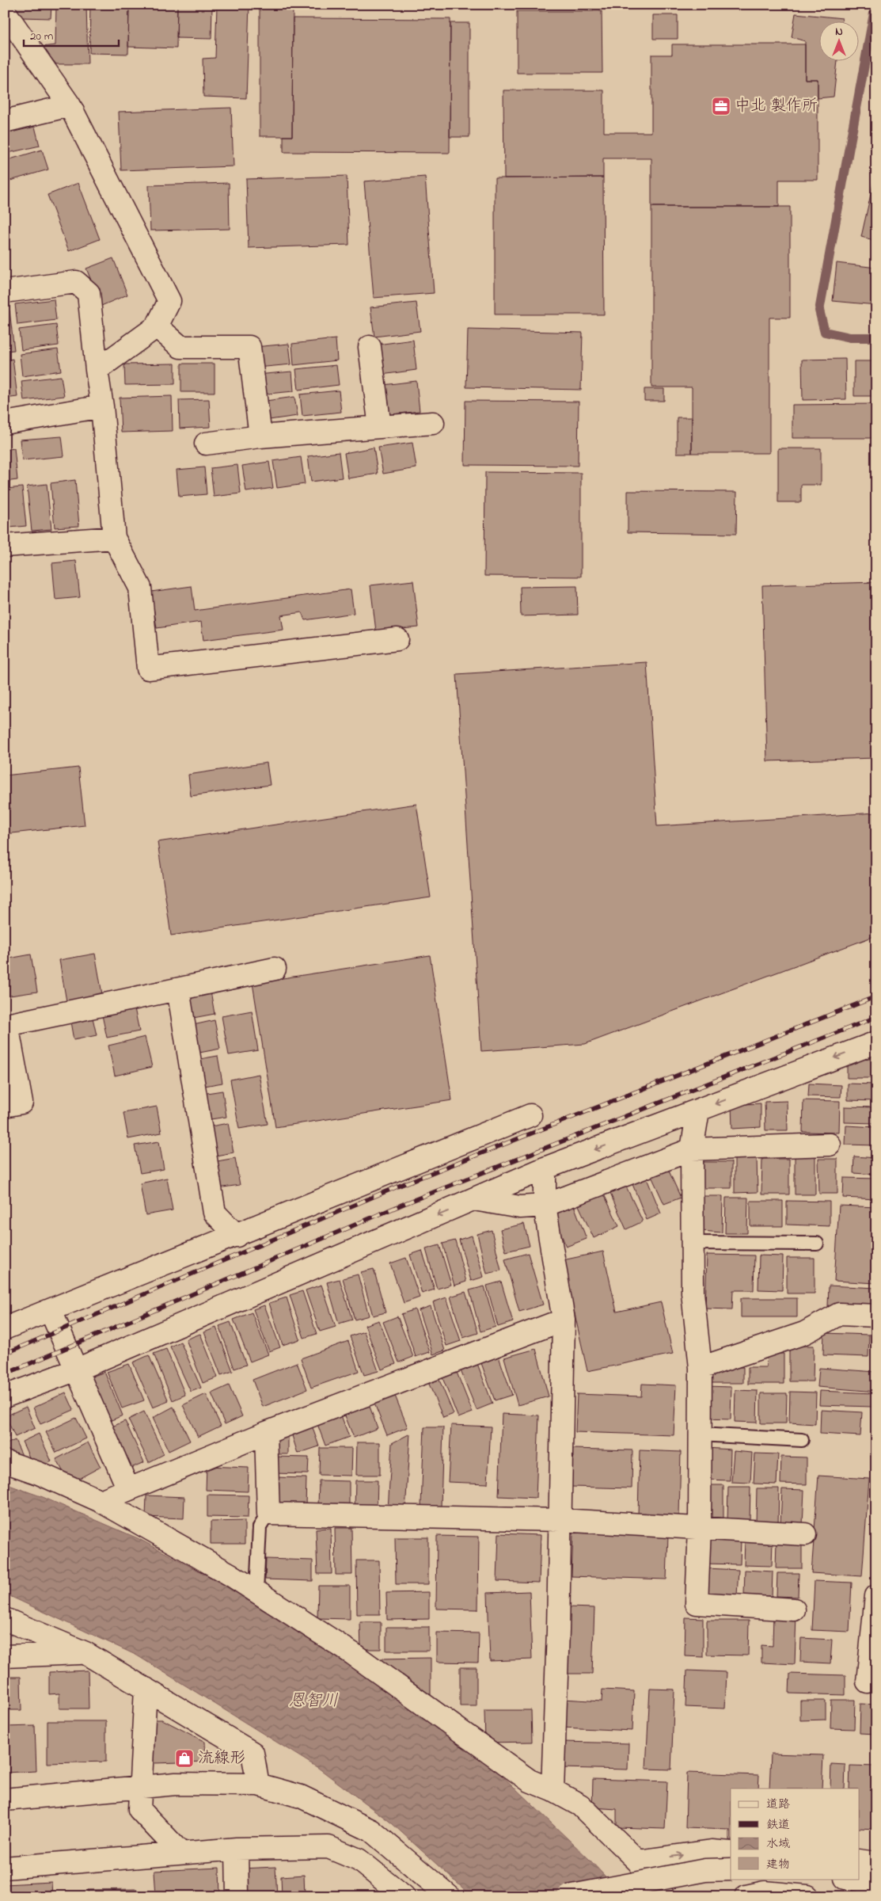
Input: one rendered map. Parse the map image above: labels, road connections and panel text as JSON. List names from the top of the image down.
{
  "water": ["恩智川"],
  "places": {
    "office": ["中北 製作所"],
    "shop": ["流線形"]
  },
  "legend": [
    "道路",
    "鉄道",
    "水域",
    "建物"
  ],
  "scale_bar": "20 m",
  "north": "top"
}
